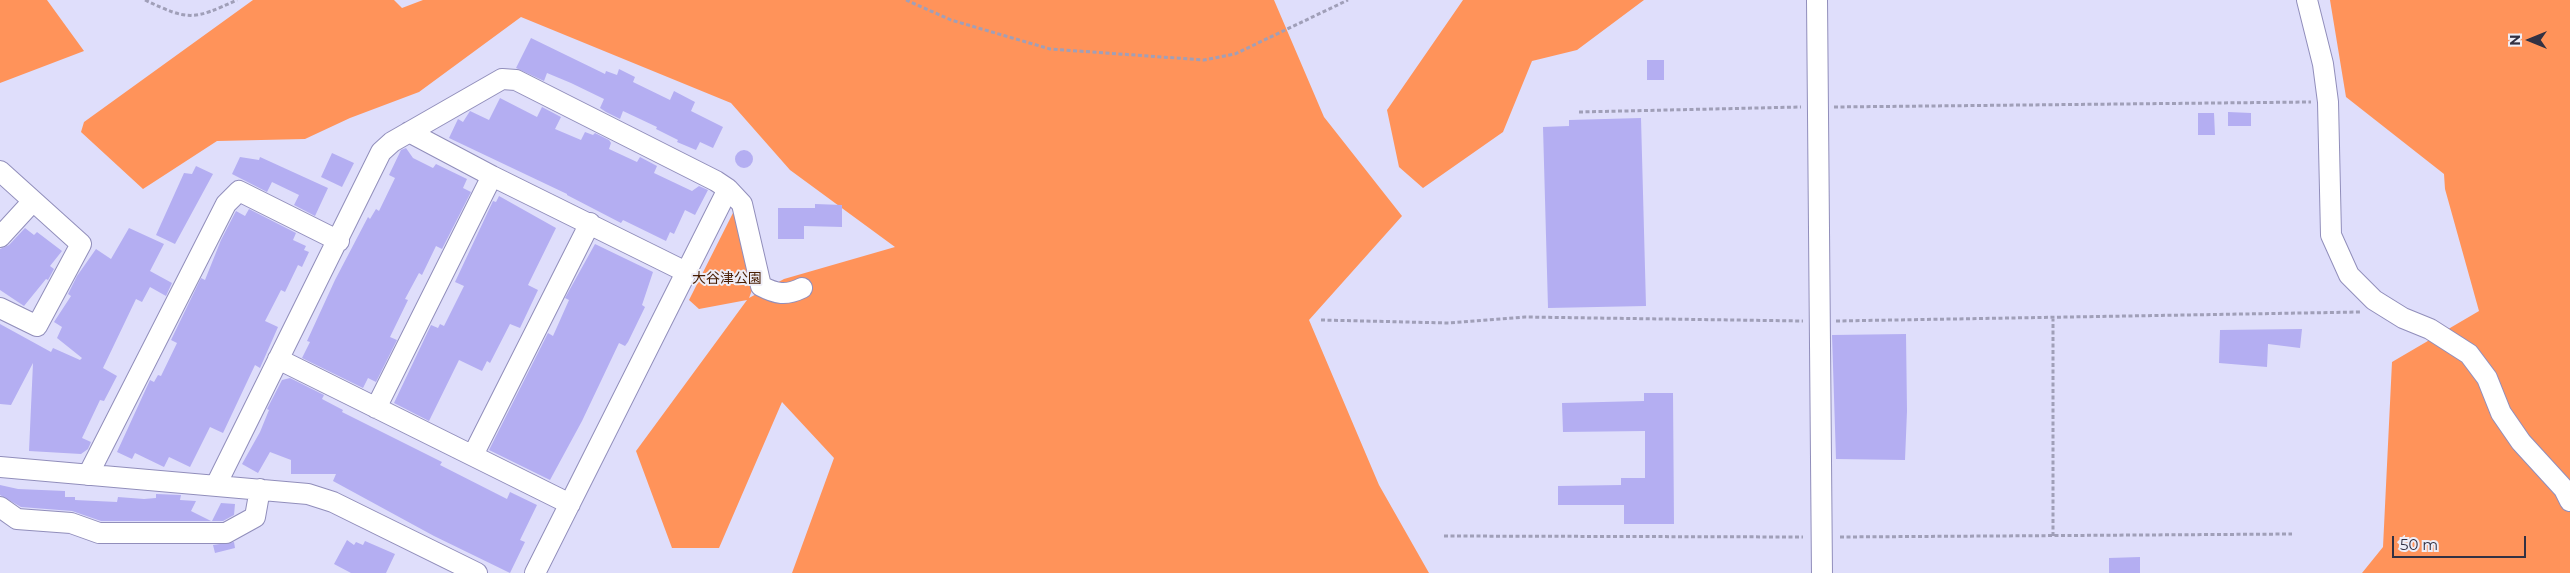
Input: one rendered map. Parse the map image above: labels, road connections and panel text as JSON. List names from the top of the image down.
{
  "parks": ["大谷津公園"],
  "scale_bar": "50 m",
  "north": "left"
}
